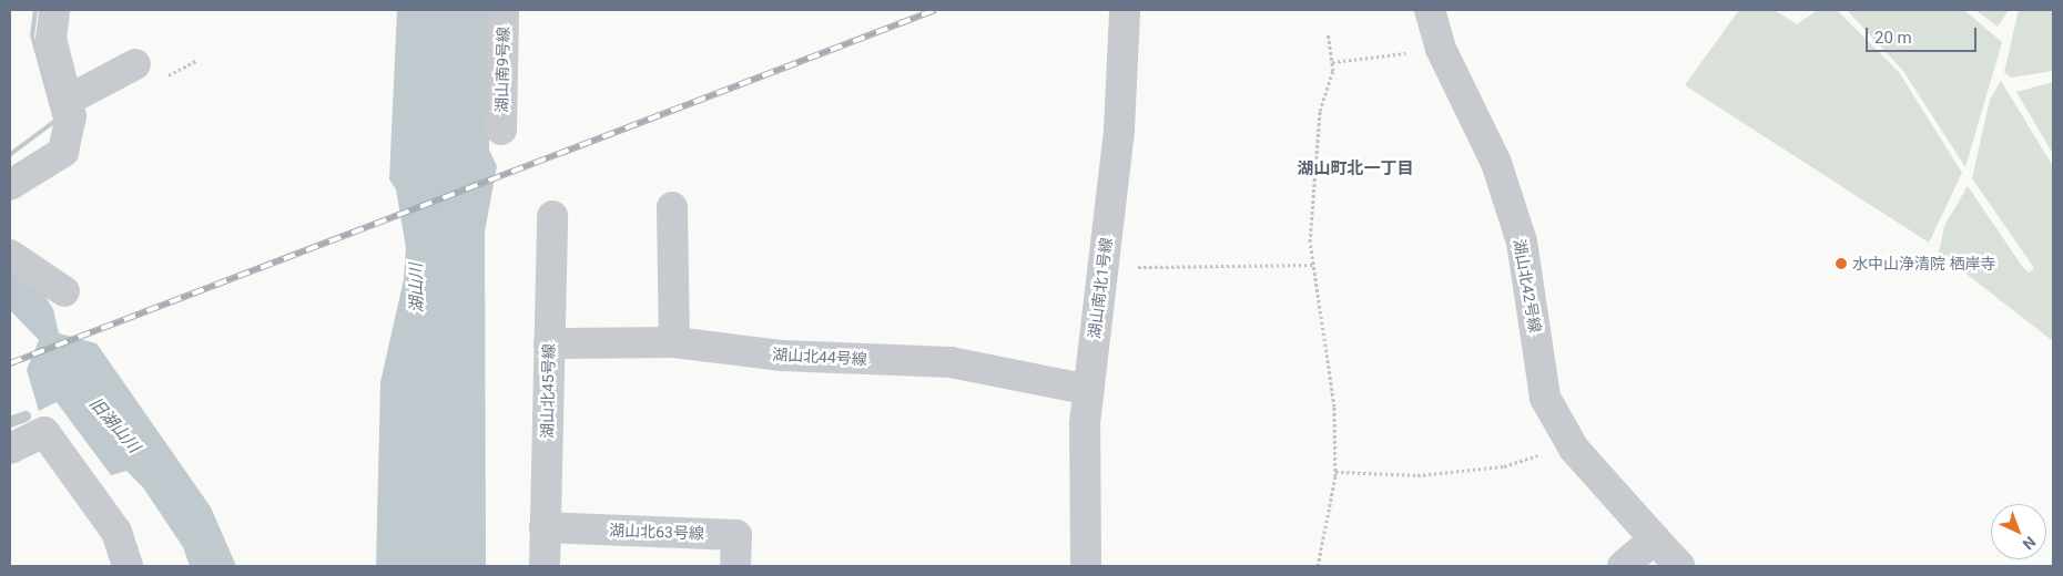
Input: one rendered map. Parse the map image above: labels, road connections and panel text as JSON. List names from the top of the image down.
{
  "streets": {
    "street": [
      "湖山南9号線",
      "湖山北42号線",
      "湖山南北1号線",
      "湖山北44号線",
      "湖山北45号線",
      "湖山北63号線"
    ]
  },
  "crossings": [
    ["湖山南北1号線", "湖山北44号線"],
    ["湖山北44号線", "湖山北45号線"],
    ["湖山北45号線", "湖山北63号線"]
  ],
  "districts": ["湖山町北一丁目"],
  "water": ["湖山川", "旧湖山川"],
  "places": ["水中山浄清院 栖岸寺"],
  "scale_bar": "20 m",
  "north": "bottom right"
}
